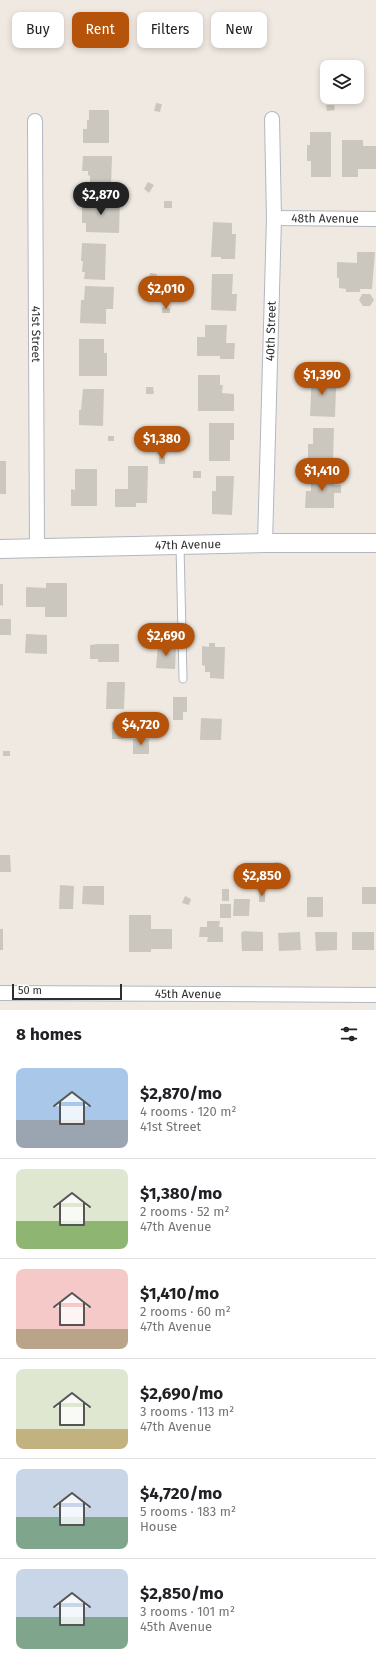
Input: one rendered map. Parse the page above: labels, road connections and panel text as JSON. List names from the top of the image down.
{
  "streets": {
    "street": [
      "48th Avenue",
      "40th Street",
      "41st Street",
      "47th Avenue",
      "45th Avenue"
    ]
  },
  "crossings": [
    ["48th Avenue", "40th Street"],
    ["40th Street", "47th Avenue"],
    ["41st Street", "47th Avenue"]
  ],
  "scale_bar": "50 m",
  "page": {
    "chip": [
      "Buy",
      "Rent",
      "Filters",
      "New"
    ],
    "price": [
      "$2,870",
      "$2,010",
      "$1,390",
      "$1,380",
      "$1,410",
      "$2,690",
      "$4,720",
      "$2,850"
    ],
    "scale": "50 m",
    "heading": "8 homes",
    "list": [
      {
        "name": "$2,870/mo",
        "note": "4 rooms · 120 m² · 41st Street"
      },
      {
        "name": "$1,380/mo",
        "note": "2 rooms · 52 m² · 47th Avenue"
      },
      {
        "name": "$1,410/mo",
        "note": "2 rooms · 60 m² · 47th Avenue"
      },
      {
        "name": "$2,690/mo",
        "note": "3 rooms · 113 m² · 47th Avenue"
      },
      {
        "name": "$4,720/mo",
        "note": "5 rooms · 183 m² · House"
      },
      {
        "name": "$2,850/mo",
        "note": "3 rooms · 101 m² · 45th Avenue"
      }
    ]
  }
}
